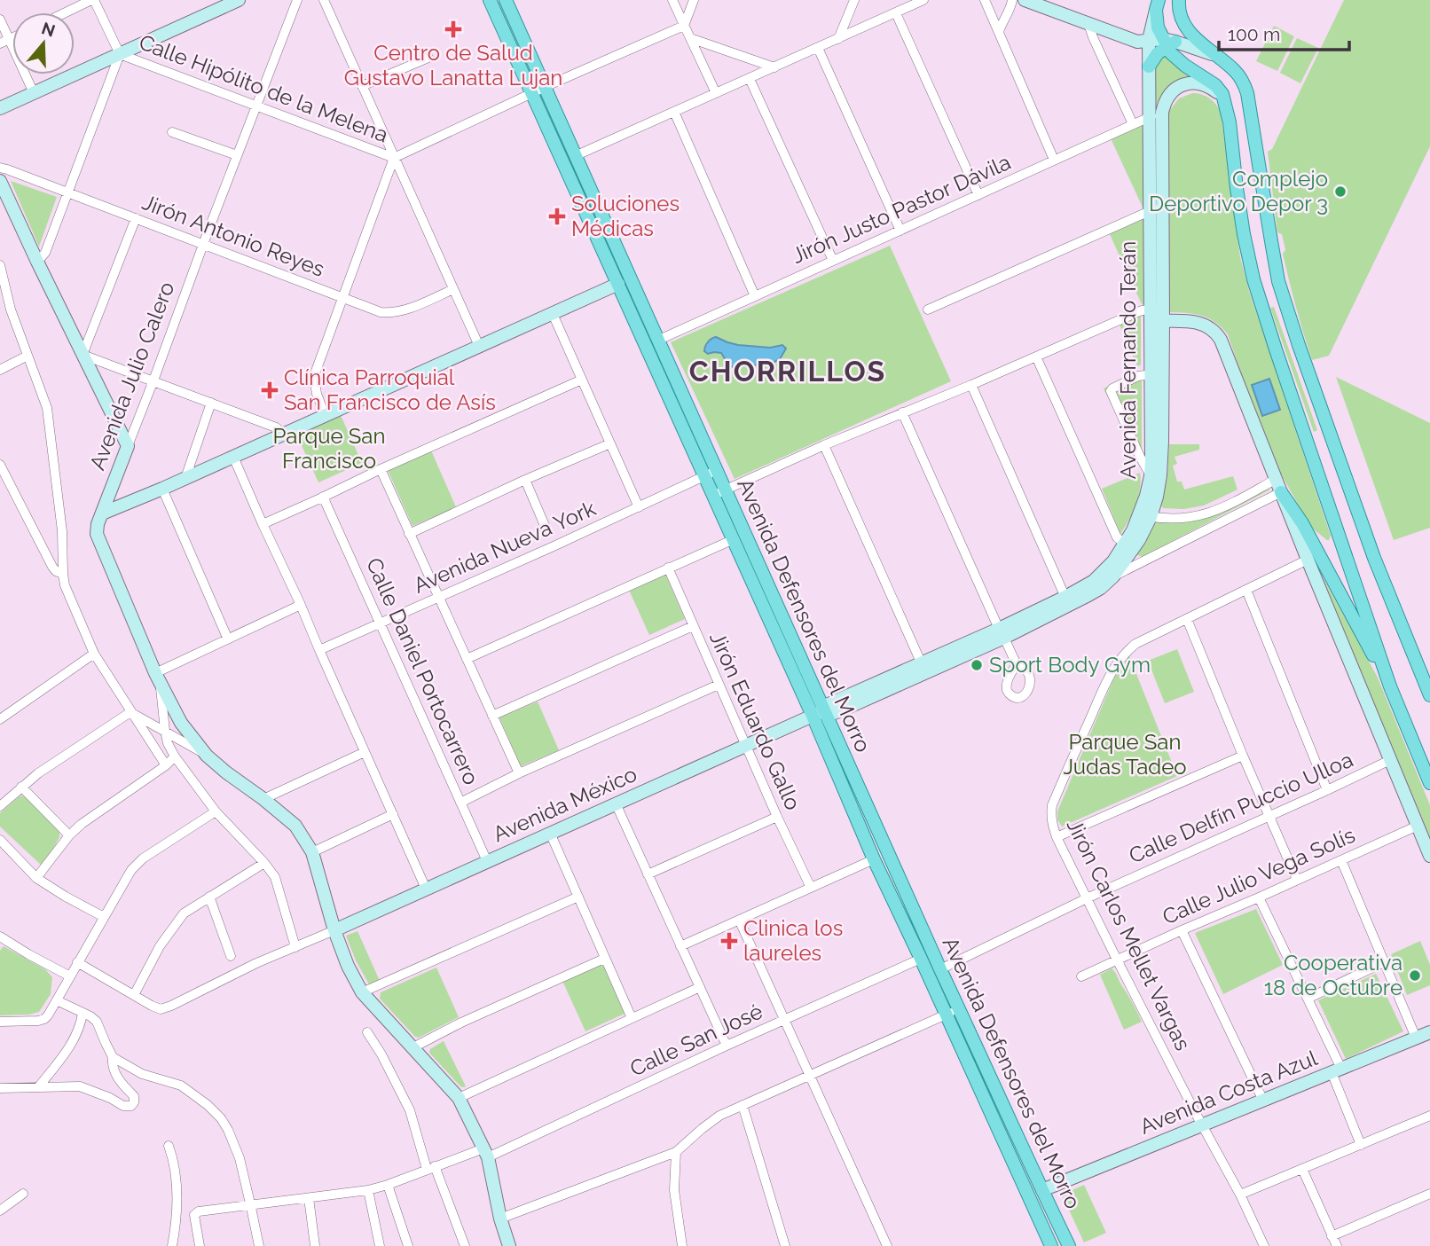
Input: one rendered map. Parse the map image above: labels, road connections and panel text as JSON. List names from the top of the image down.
{
  "streets": {
    "main road": ["Avenida Defensores del Morro"],
    "street": [
      "Calle Hipólito de la Melena",
      "Jirón Justo Pastor Dávila",
      "Jirón Antonio Reyes",
      "Avenida Fernando Terán",
      "Avenida Julio Calero",
      "Avenida Nueva York",
      "Calle Daniel Portocarrero",
      "Jirón Eduardo Gallo",
      "Avenida México",
      "Calle Delfín Puccio Ulloa",
      "Calle Julio Vega Solís",
      "Jirón Carlos Mellet Vargas",
      "Calle San José",
      "Avenida Costa Azul"
    ]
  },
  "crossings": [
    ["Calle Hipólito de la Melena", "Avenida Julio Calero"],
    ["Jirón Justo Pastor Dávila", "Avenida Fernando Terán"],
    ["Jirón Justo Pastor Dávila", "Avenida Defensores del Morro"],
    ["Jirón Antonio Reyes", "Avenida Julio Calero"],
    ["Avenida Fernando Terán", "Avenida Defensores del Morro"],
    ["Avenida Fernando Terán", "Avenida México"],
    ["Avenida Julio Calero", "Avenida México"],
    ["Avenida Julio Calero", "Calle San José"],
    ["Avenida Nueva York", "Avenida Defensores del Morro"],
    ["Avenida Nueva York", "Calle Daniel Portocarrero"],
    ["Avenida Defensores del Morro", "Avenida México"],
    ["Avenida Defensores del Morro", "Calle Delfín Puccio Ulloa"],
    ["Avenida Defensores del Morro", "Calle San José"],
    ["Avenida Defensores del Morro", "Avenida Costa Azul"],
    ["Calle Daniel Portocarrero", "Avenida México"],
    ["Jirón Eduardo Gallo", "Avenida México"],
    ["Calle Delfín Puccio Ulloa", "Jirón Carlos Mellet Vargas"],
    ["Calle Julio Vega Solís", "Jirón Carlos Mellet Vargas"],
    ["Jirón Carlos Mellet Vargas", "Avenida Costa Azul"]
  ],
  "districts": ["CHORRILLOS"],
  "parks": ["Parque San Francisco", "Parque San Judas Tadeo"],
  "places": {
    "health": [
      "Centro de Salud Gustavo Lanatta Lujan",
      "Soluciones Médicas",
      "Clínica Parroquial San Francisco de Asís",
      "Clinica los laureles"
    ],
    "other": ["Complejo Deportivo Depor 3", "Sport Body Gym", "Cooperativa 18 de Octubre"]
  },
  "scale_bar": "100 m",
  "north": "top"
}
